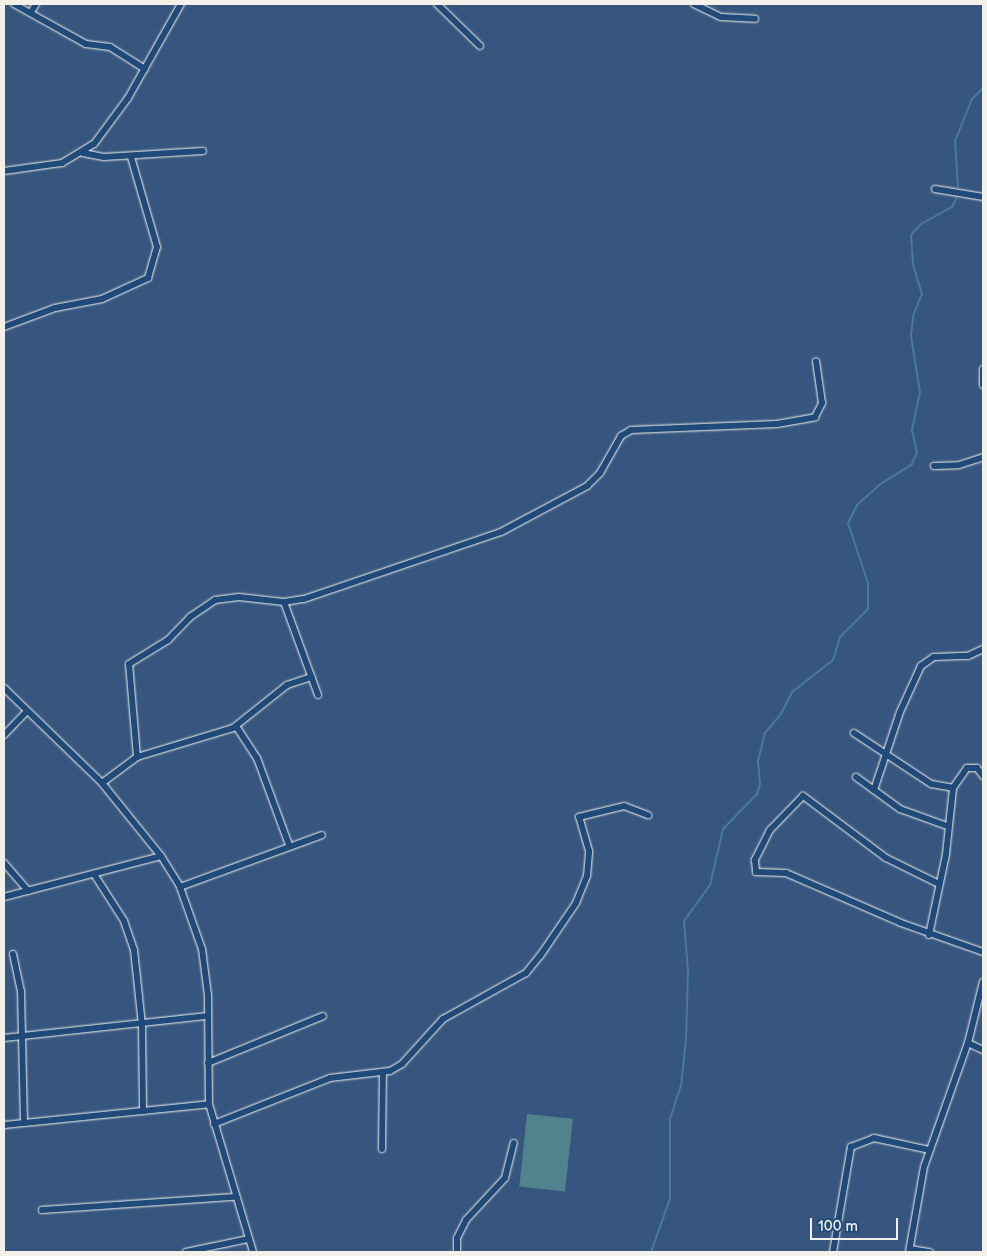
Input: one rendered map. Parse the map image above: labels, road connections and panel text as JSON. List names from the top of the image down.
{
  "scale_bar": "100 m"
}
